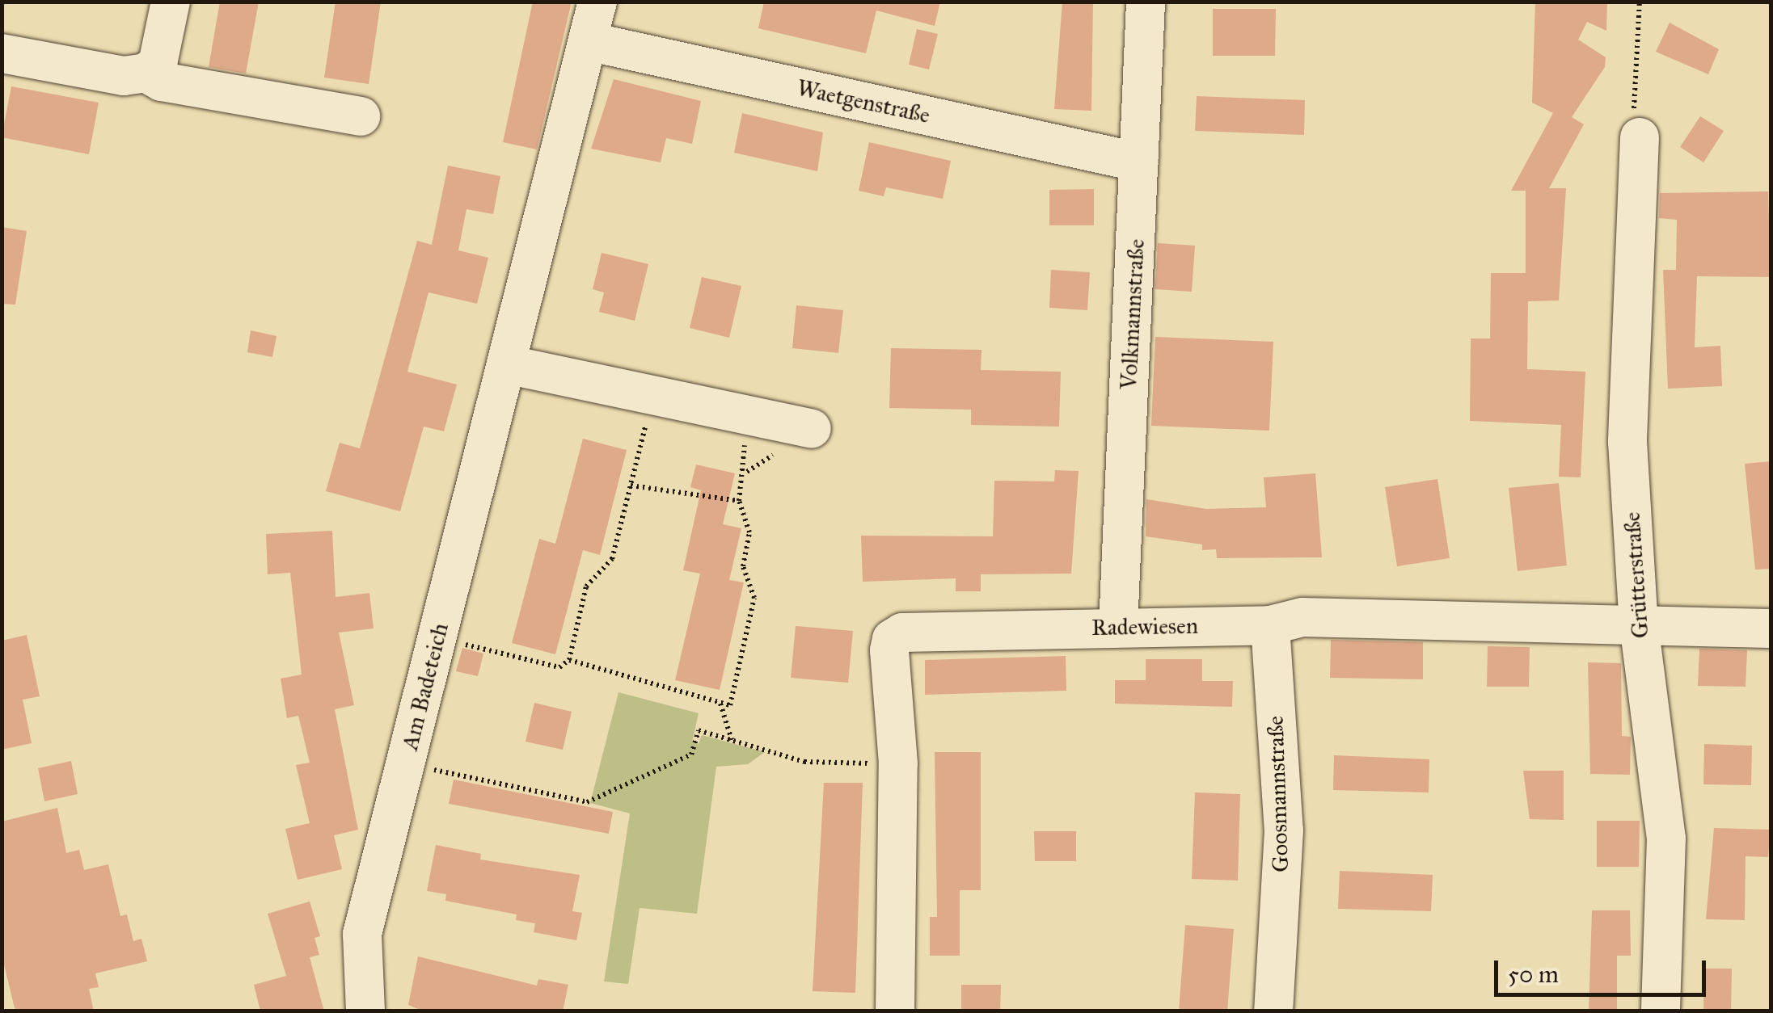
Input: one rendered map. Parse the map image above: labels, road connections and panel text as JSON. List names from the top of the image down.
{
  "streets": {
    "street": [
      "Waetgenstraße",
      "Volkmannstraße",
      "Grütterstraße",
      "Radewiesen",
      "Am Badeteich",
      "Goosmannstraße"
    ]
  },
  "crossings": [
    ["Waetgenstraße", "Volkmannstraße"],
    ["Waetgenstraße", "Am Badeteich"],
    ["Volkmannstraße", "Radewiesen"],
    ["Grütterstraße", "Radewiesen"],
    ["Radewiesen", "Goosmannstraße"]
  ],
  "scale_bar": "50 m"
}
